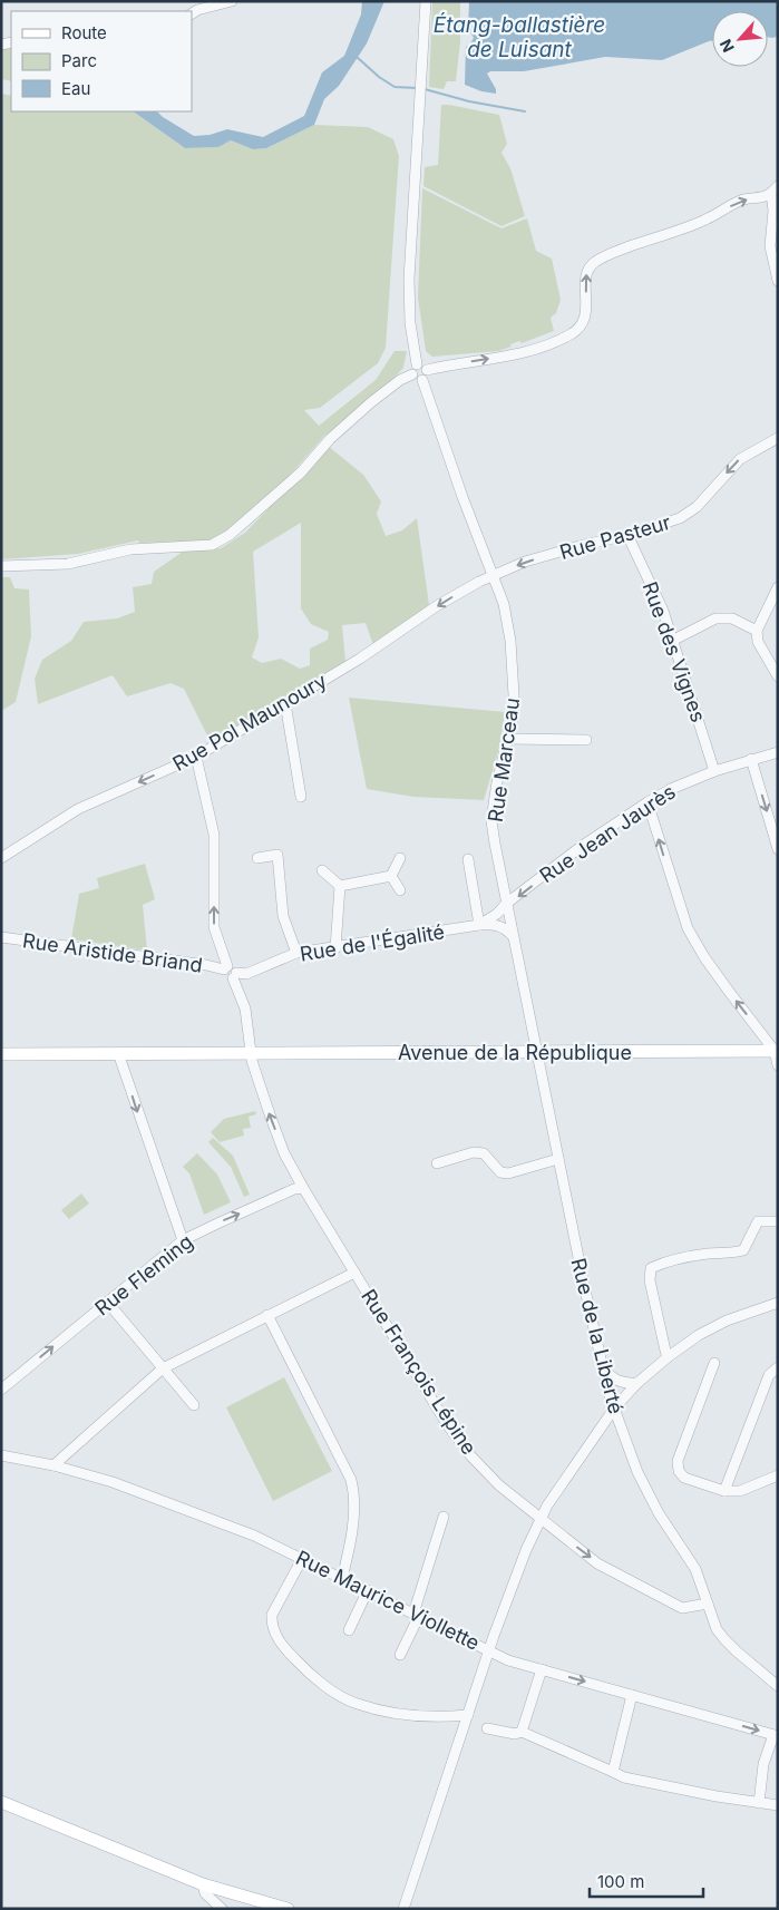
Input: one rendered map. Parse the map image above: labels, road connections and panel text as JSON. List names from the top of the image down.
{
  "streets": {
    "main road": ["Avenue de la République"],
    "street": [
      "Rue Pasteur",
      "Rue des Vignes",
      "Rue Pol Maunoury",
      "Rue Marceau",
      "Rue Jean Jaurès",
      "Rue de l'Égalité",
      "Rue Aristide Briand",
      "Rue Fleming",
      "Rue de la Liberté",
      "Rue François Lépine",
      "Rue Maurice Viollette"
    ]
  },
  "crossings": [
    ["Rue Pasteur", "Rue des Vignes"],
    ["Rue Pasteur", "Rue Pol Maunoury"],
    ["Rue Pasteur", "Rue Marceau"],
    ["Rue des Vignes", "Rue Jean Jaurès"],
    ["Rue Pol Maunoury", "Rue Marceau"],
    ["Rue Marceau", "Rue Jean Jaurès"],
    ["Rue Marceau", "Rue de l'Égalité"],
    ["Rue Marceau", "Avenue de la République"],
    ["Rue Marceau", "Rue de la Liberté"],
    ["Rue Jean Jaurès", "Rue de l'Égalité"],
    ["Rue de l'Égalité", "Rue François Lépine"],
    ["Avenue de la République", "Rue de la Liberté"],
    ["Avenue de la République", "Rue François Lépine"],
    ["Rue Fleming", "Rue François Lépine"],
    ["Rue de la Liberté", "Rue François Lépine"]
  ],
  "one_way": [
    "Rue Pasteur",
    "Rue Pol Maunoury",
    "Rue Jean Jaurès",
    "Rue Fleming"
  ],
  "water": ["Étang-ballastière de Luisant"],
  "legend": ["Route", "Parc", "Eau"],
  "scale_bar": "100 m",
  "north": "bottom left"
}
